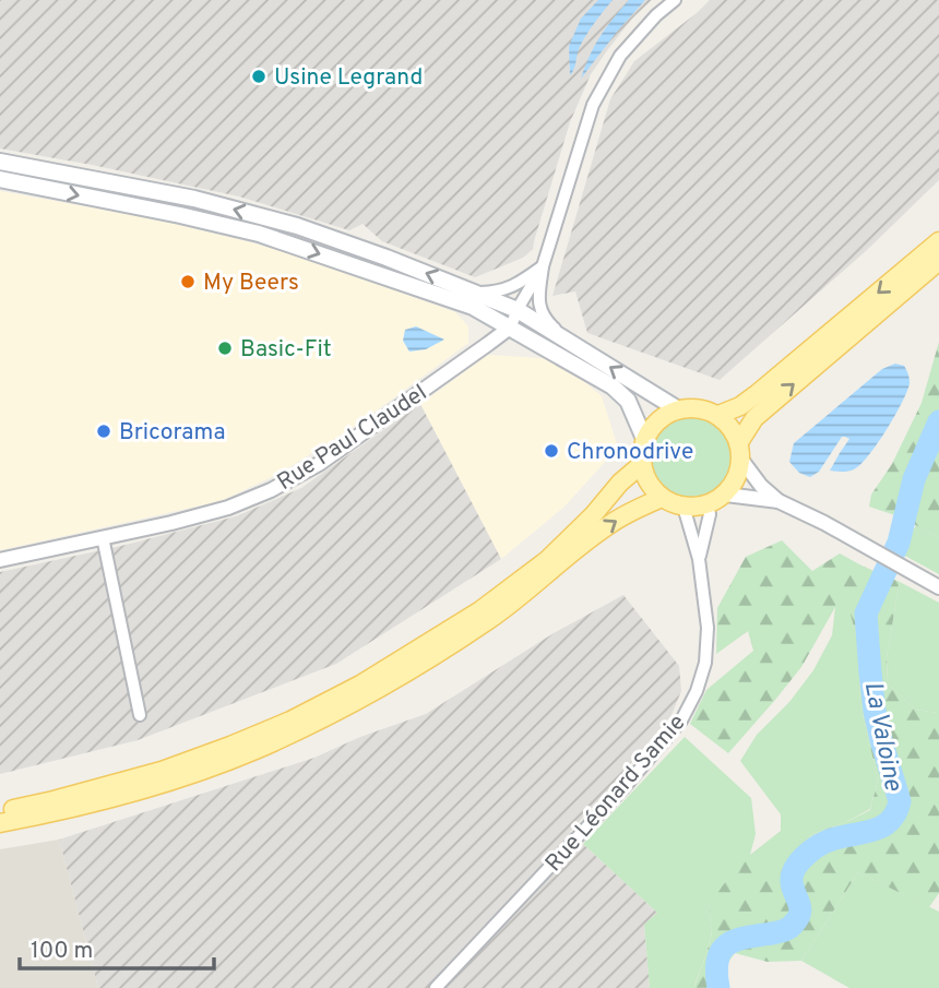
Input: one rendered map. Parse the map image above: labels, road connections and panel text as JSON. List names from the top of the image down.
{
  "streets": {
    "street": ["Rue Paul Claudel", "Rue Léonard Samie"]
  },
  "water": ["La Valoine"],
  "places": [
    "Usine Legrand",
    "My Beers",
    "Basic-Fit",
    "Bricorama",
    "Chronodrive"
  ],
  "scale_bar": "100 m"
}
